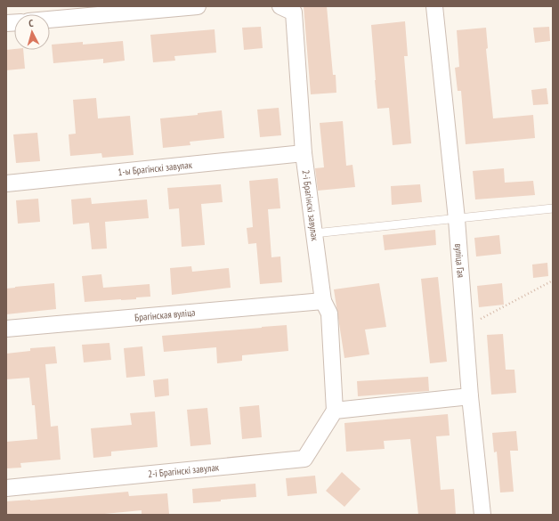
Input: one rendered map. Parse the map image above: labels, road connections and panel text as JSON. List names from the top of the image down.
{
  "streets": {
    "street": [
      "1-ы Брагінскі завулак",
      "2-і Брагінскі завулак",
      "вуліца Гая",
      "Брагінская вуліца"
    ]
  },
  "crossings": [
    ["1-ы Брагінскі завулак", "2-і Брагінскі завулак"],
    ["2-і Брагінскі завулак", "Брагінская вуліца"]
  ],
  "north": "top"
}
